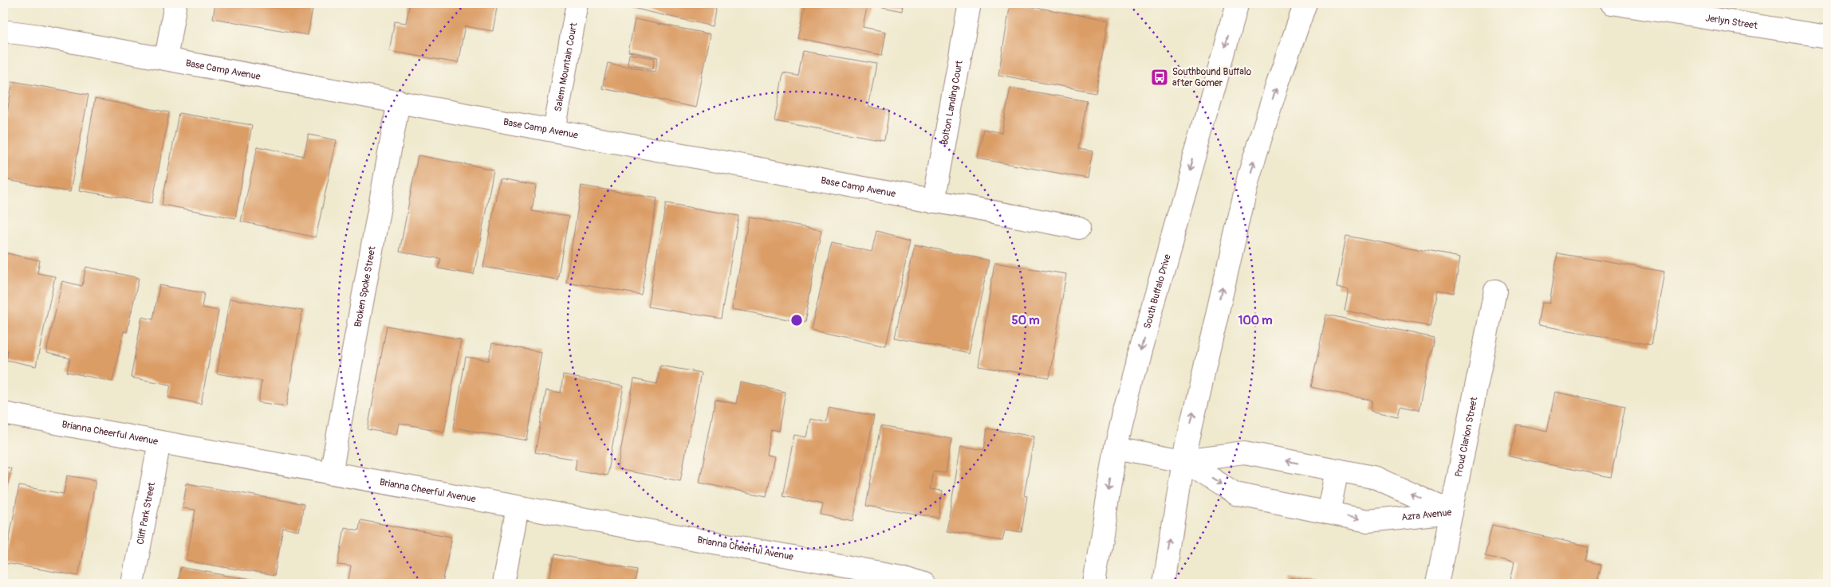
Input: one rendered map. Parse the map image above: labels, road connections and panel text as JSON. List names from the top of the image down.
{
  "streets": {
    "street": [
      "Jerlyn Street",
      "Salem Mountain Court",
      "Base Camp Avenue",
      "Bolton Landing Court",
      "Broken Spoke Street",
      "South Buffalo Drive",
      "Brianna Cheerful Avenue",
      "Proud Clarion Street",
      "Cliff Park Street",
      "Azra Avenue"
    ]
  },
  "crossings": [
    ["Salem Mountain Court", "Base Camp Avenue"],
    ["Base Camp Avenue", "Bolton Landing Court"],
    ["Base Camp Avenue", "Broken Spoke Street"],
    ["Broken Spoke Street", "Brianna Cheerful Avenue"],
    ["South Buffalo Drive", "Azra Avenue"],
    ["Brianna Cheerful Avenue", "Cliff Park Street"],
    ["Proud Clarion Street", "Azra Avenue"]
  ],
  "places": {
    "bus stop": ["Southbound Buffalo after Gomer"]
  },
  "rings": ["50 m", "100 m"]
}
